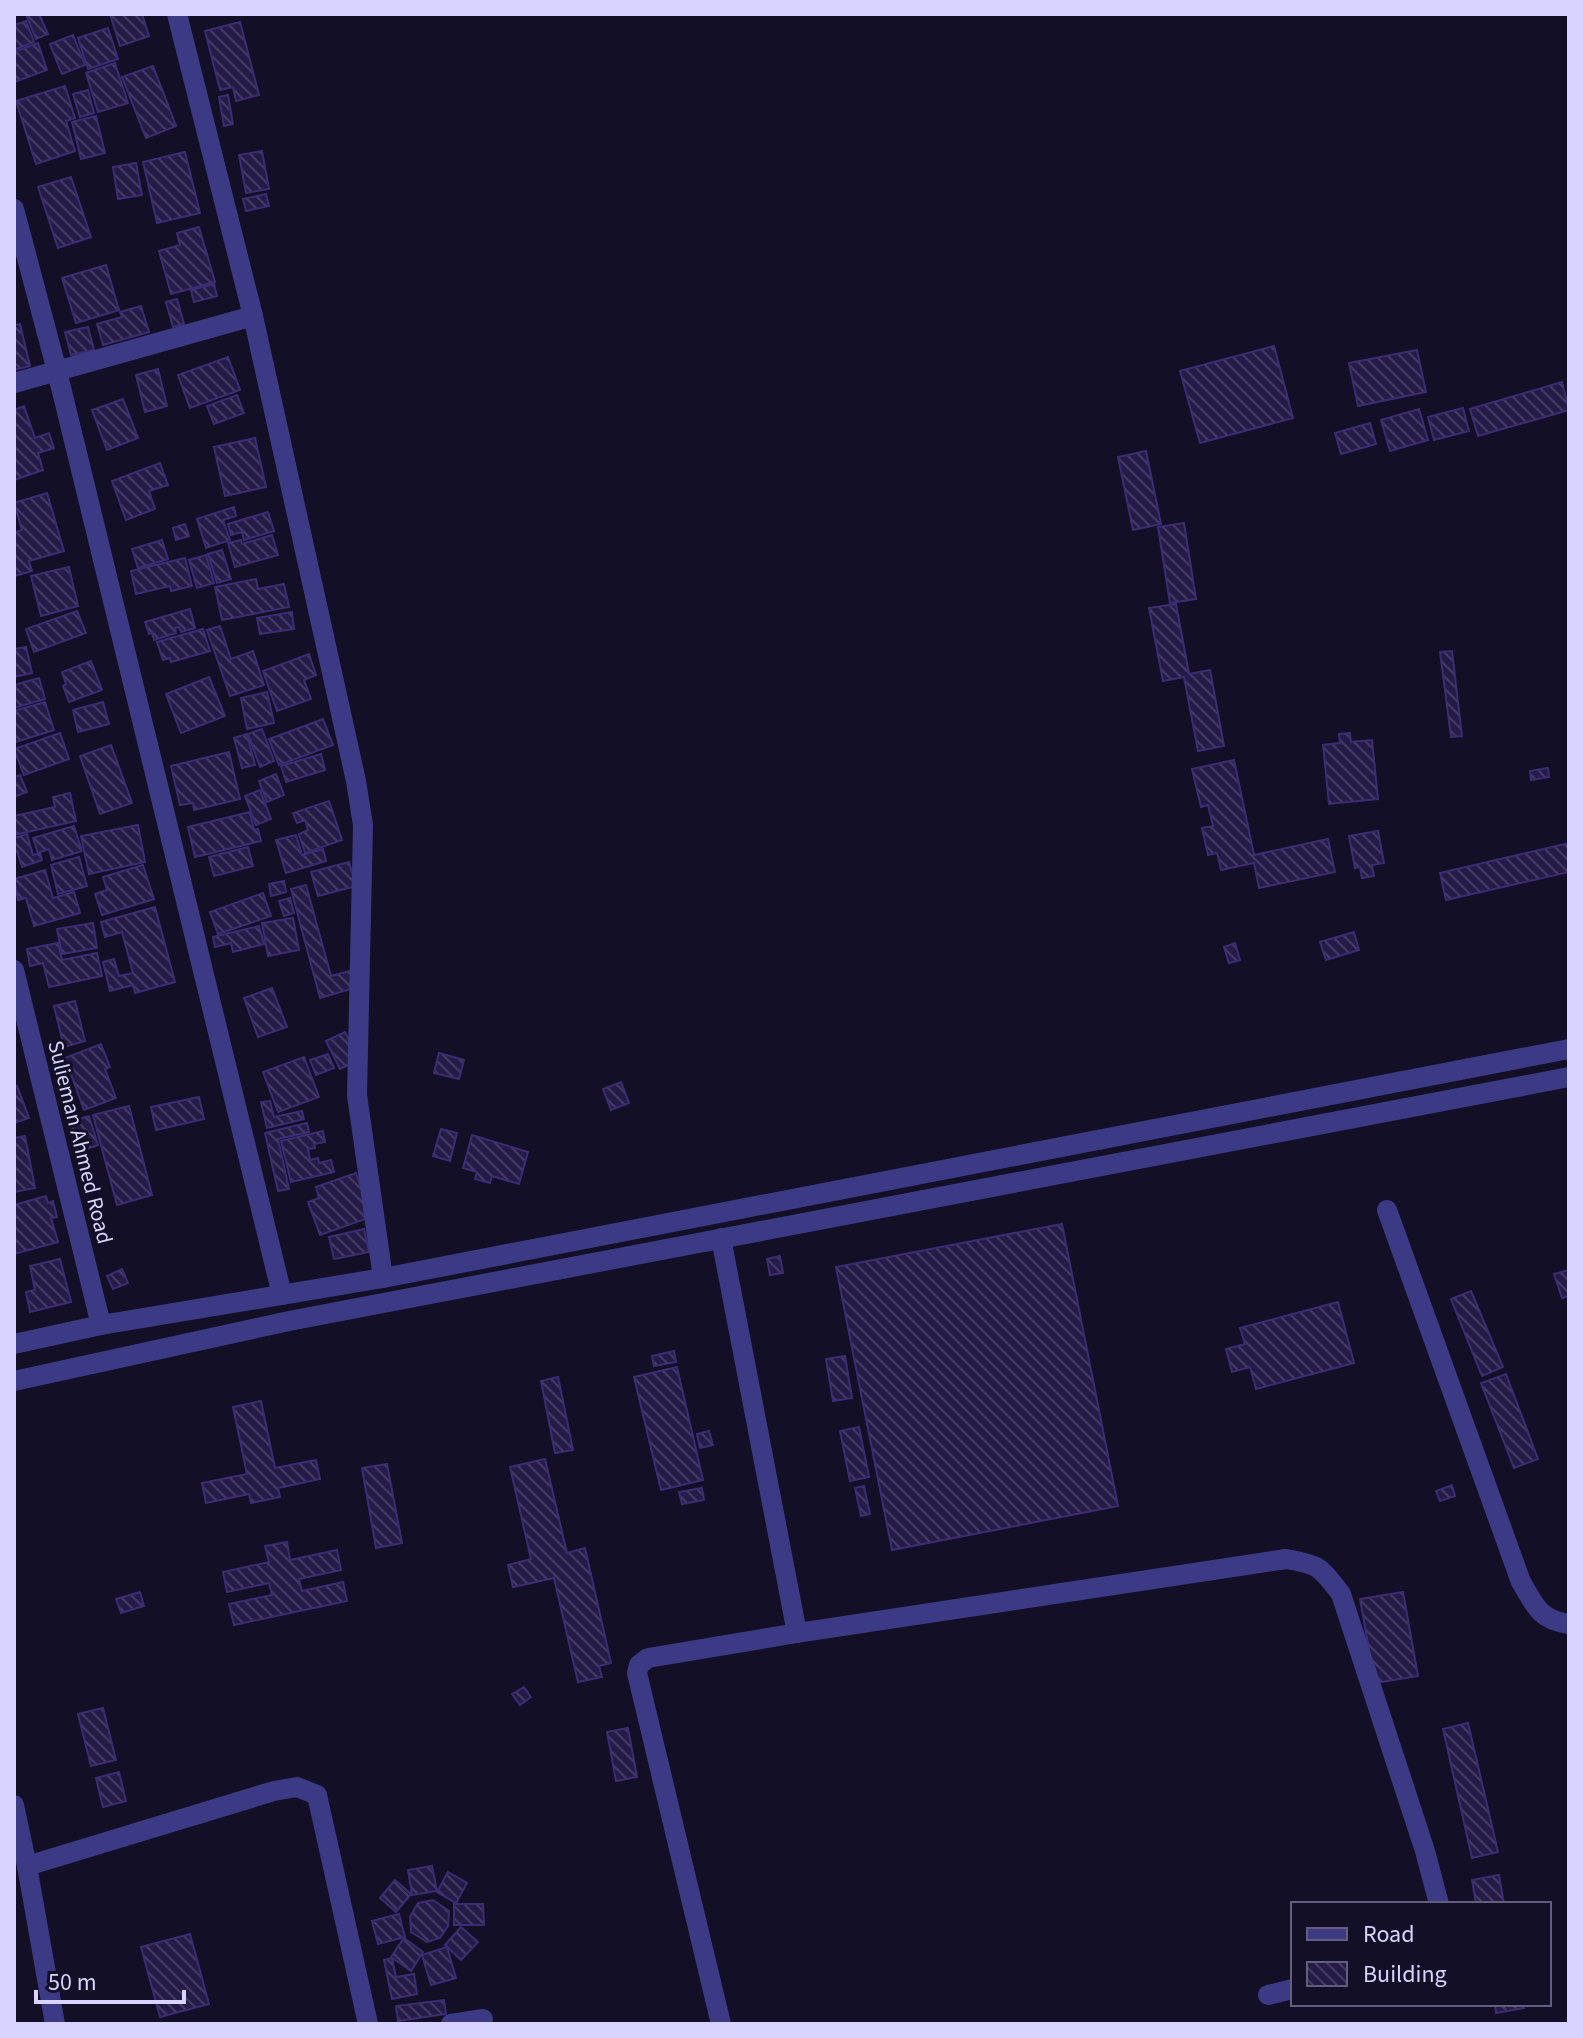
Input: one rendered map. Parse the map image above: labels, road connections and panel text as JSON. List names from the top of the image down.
{
  "streets": {
    "street": ["Sulieman Ahmed Road"]
  },
  "legend": ["Road", "Building"],
  "scale_bar": "50 m"
}
